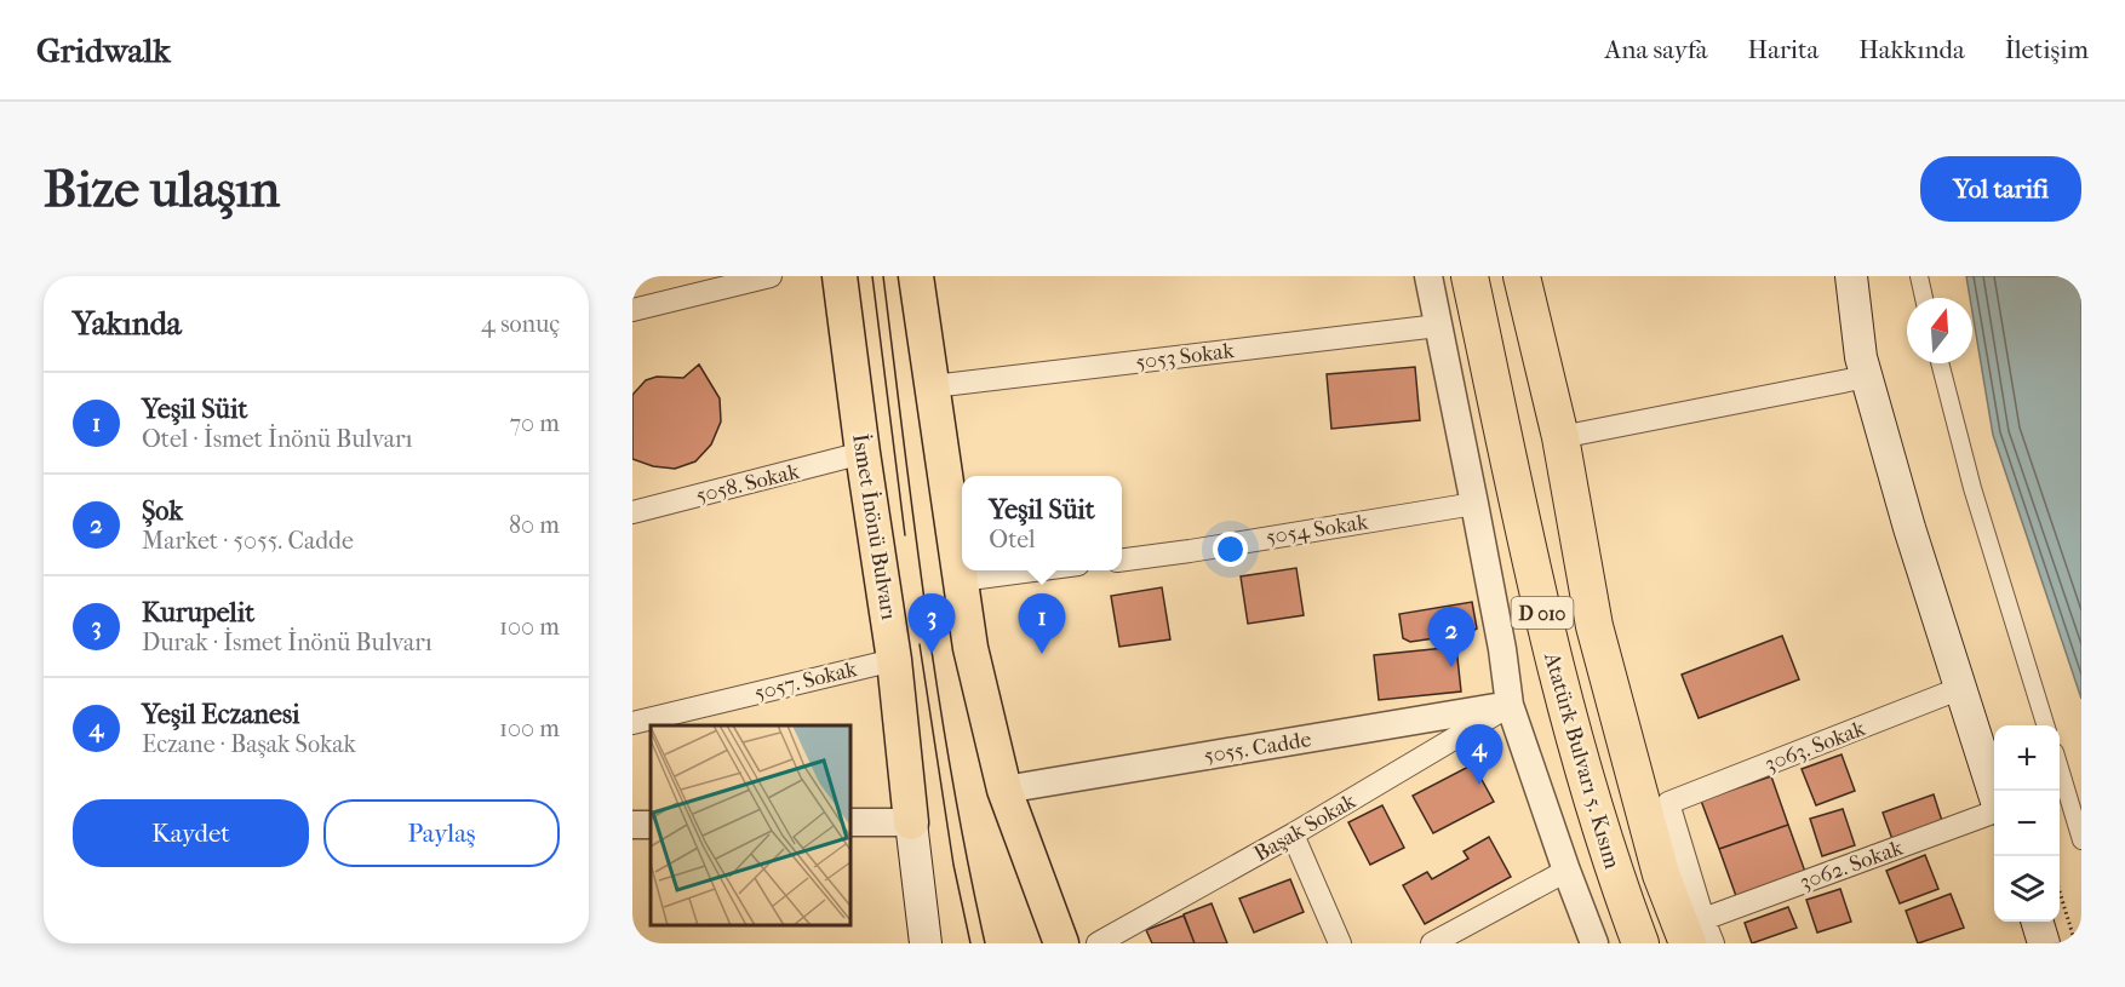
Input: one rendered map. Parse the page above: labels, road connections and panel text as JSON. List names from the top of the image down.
{
  "streets": {
    "highway": ["D 010", "Atatürk Bulvarı 5. Kısım"],
    "main road": ["İsmet İnönü Bulvarı"],
    "street": [
      "5053 Sokak",
      "5058. Sokak",
      "5054 Sokak",
      "5057. Sokak",
      "3063. Sokak",
      "5055. Cadde",
      "Başak Sokak",
      "3062. Sokak"
    ]
  },
  "crossings": [
    ["5058. Sokak", "İsmet İnönü Bulvarı"],
    ["İsmet İnönü Bulvarı", "5057. Sokak"],
    ["3063. Sokak", "Atatürk Bulvarı 5. Kısım"],
    ["3063. Sokak", "3062. Sokak"],
    ["5055. Cadde", "Başak Sokak"],
    ["Atatürk Bulvarı 5. Kısım", "3062. Sokak"]
  ],
  "north": "top",
  "page": {
    "header": "Gridwalk",
    "nav": [
      "Ana sayfa",
      "Harita",
      "Hakkında",
      "İletişim"
    ],
    "buttons": [
      "Yol tarifi",
      ["Kaydet", "Paylaş"]
    ],
    "title": "Bize ulaşın",
    "heading": ["Yakında", "4 sonuç"],
    "list": [
      {
        "mark": "1",
        "name": "Yeşil Süit",
        "note": "Otel · İsmet İnönü Bulvarı",
        "value": "70 m"
      },
      {
        "mark": "2",
        "name": "Şok",
        "note": "Market · 5055. Cadde",
        "value": "80 m"
      },
      {
        "mark": "3",
        "name": "Kurupelit",
        "note": "Durak · İsmet İnönü Bulvarı",
        "value": "100 m"
      },
      {
        "mark": "4",
        "name": "Yeşil Eczanesi",
        "note": "Eczane · Başak Sokak",
        "value": "100 m"
      }
    ],
    "popup": ["Yeşil Süit", "Otel"],
    "pins": [
      "1",
      "3",
      "2",
      "4"
    ],
    "map_buttons": ["+", "−"]
  }
}
